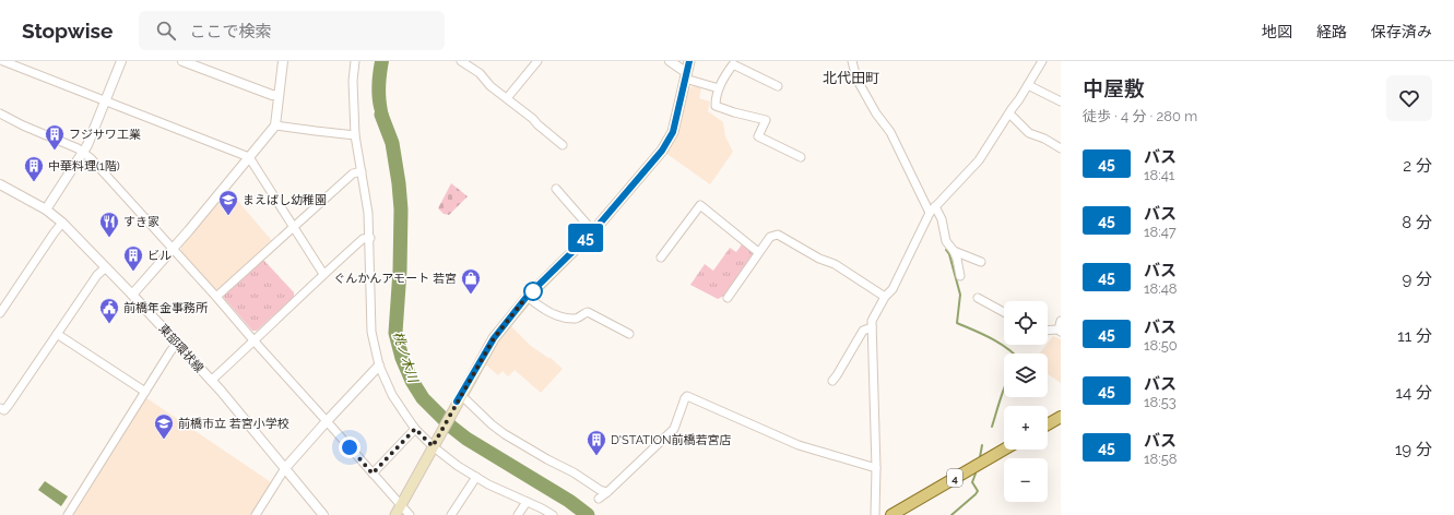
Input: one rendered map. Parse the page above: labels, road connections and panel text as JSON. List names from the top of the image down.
{
  "streets": {
    "main road": ["4"],
    "street": ["東部環状線"]
  },
  "districts": ["北代田町"],
  "water": ["桃ノ木川"],
  "places": {
    "building": [
      "フジサワ工業",
      "中華料理(1階)",
      "ビル",
      "D'STATION前橋若宮店"
    ],
    "school or university": ["まえばし幼稚園", "前橋市立 若宮小学校"],
    "restaurant": ["すき家"],
    "shop": ["ぐんかんアモート 若宮"],
    "public building": ["前橋年金事務所"]
  },
  "lines": ["bus line 45"],
  "page": {
    "header": "Stopwise",
    "search": "ここで検索",
    "nav": ["地図", "経路", "保存済み"],
    "on_map": "45",
    "heading": ["中屋敷", "徒歩 · 4 分 · 280 m"],
    "list": [
      {
        "mark": "45",
        "name": "バス",
        "note": "18:41",
        "value": "2 分"
      },
      {
        "mark": "45",
        "name": "バス",
        "note": "18:47",
        "value": "8 分"
      },
      {
        "mark": "45",
        "name": "バス",
        "note": "18:48",
        "value": "9 分"
      },
      {
        "mark": "45",
        "name": "バス",
        "note": "18:50",
        "value": "11 分"
      },
      {
        "mark": "45",
        "name": "バス",
        "note": "18:53",
        "value": "14 分"
      },
      {
        "mark": "45",
        "name": "バス",
        "note": "18:58",
        "value": "19 分"
      }
    ],
    "map_buttons": ["+", "−"]
  }
}
